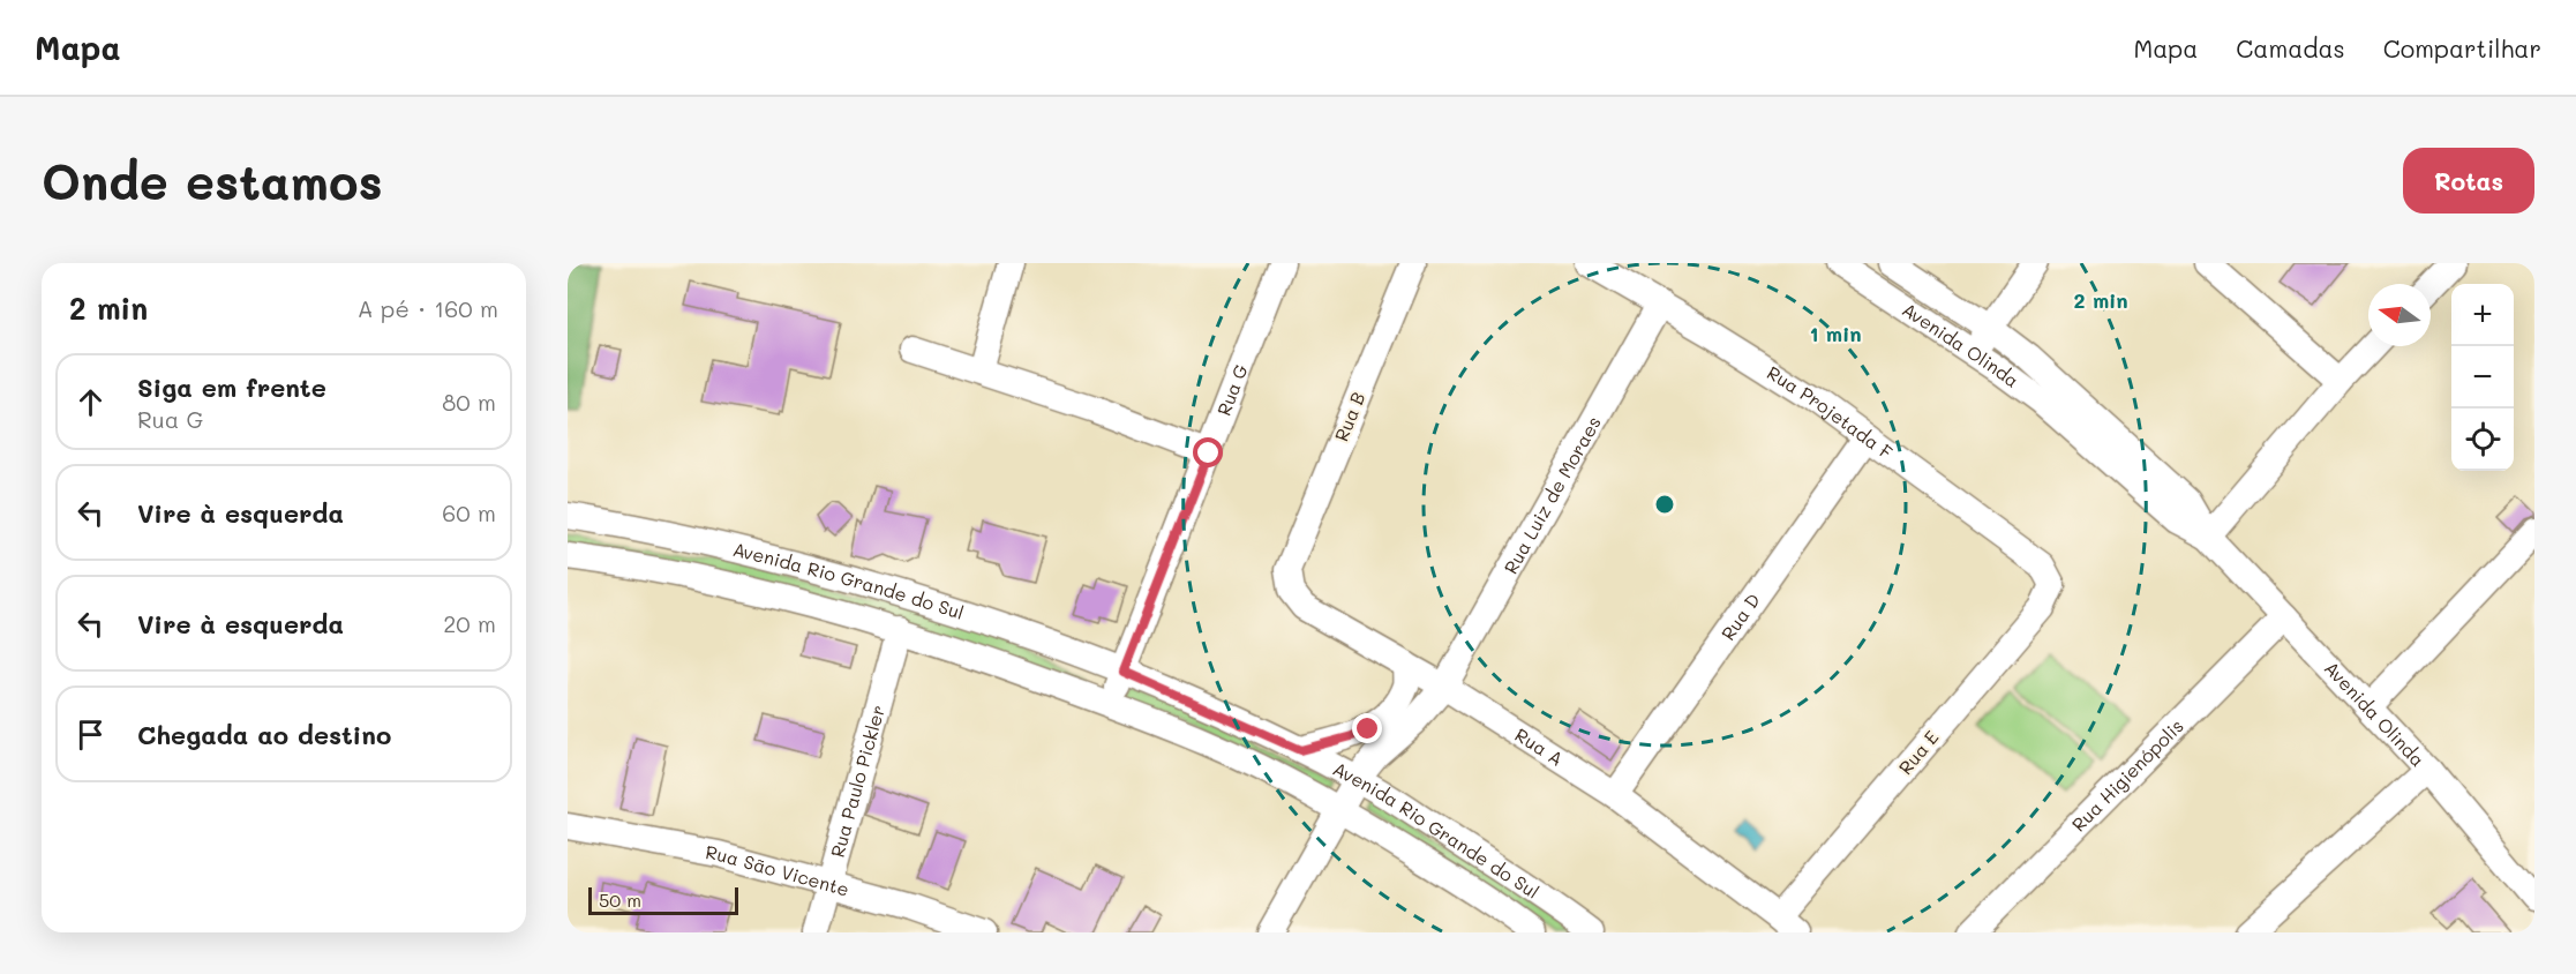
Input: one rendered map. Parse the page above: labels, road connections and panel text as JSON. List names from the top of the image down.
{
  "streets": {
    "street": [
      "Avenida Olinda",
      "Rua G",
      "Rua Projetada F",
      "Rua B",
      "Rua Luiz de Moraes",
      "Avenida Rio Grande do Sul",
      "Rua D",
      "Rua A",
      "Rua E",
      "Rua Higienópolis",
      "Rua Paulo Pickler",
      "Rua São Vicente"
    ]
  },
  "crossings": [
    ["Avenida Olinda", "Rua Higienópolis"],
    ["Rua G", "Avenida Rio Grande do Sul"],
    ["Rua Projetada F", "Rua Luiz de Moraes"],
    ["Rua Projetada F", "Rua D"],
    ["Rua Projetada F", "Rua E"],
    ["Rua B", "Rua A"],
    ["Rua Luiz de Moraes", "Avenida Rio Grande do Sul"],
    ["Rua Luiz de Moraes", "Rua A"],
    ["Avenida Rio Grande do Sul", "Rua Paulo Pickler"],
    ["Rua D", "Rua A"],
    ["Rua A", "Rua E"],
    ["Rua Paulo Pickler", "Rua São Vicente"]
  ],
  "scale_bar": "50 m",
  "north": "left",
  "page": {
    "header": "Mapa",
    "nav": ["Mapa", "Camadas", "Compartilhar"],
    "buttons": "Rotas",
    "title": "Onde estamos",
    "heading": ["2 min", "A pé · 160 m"],
    "map_buttons": ["+", "−"],
    "list": [
      ["Siga em frente", "Rua G", "80 m"],
      ["Vire à esquerda", "60 m"],
      ["Vire à esquerda", "20 m"],
      "Chegada ao destino"
    ],
    "scale": "50 m"
  },
  "rings": ["2 min", "1 min"]
}
